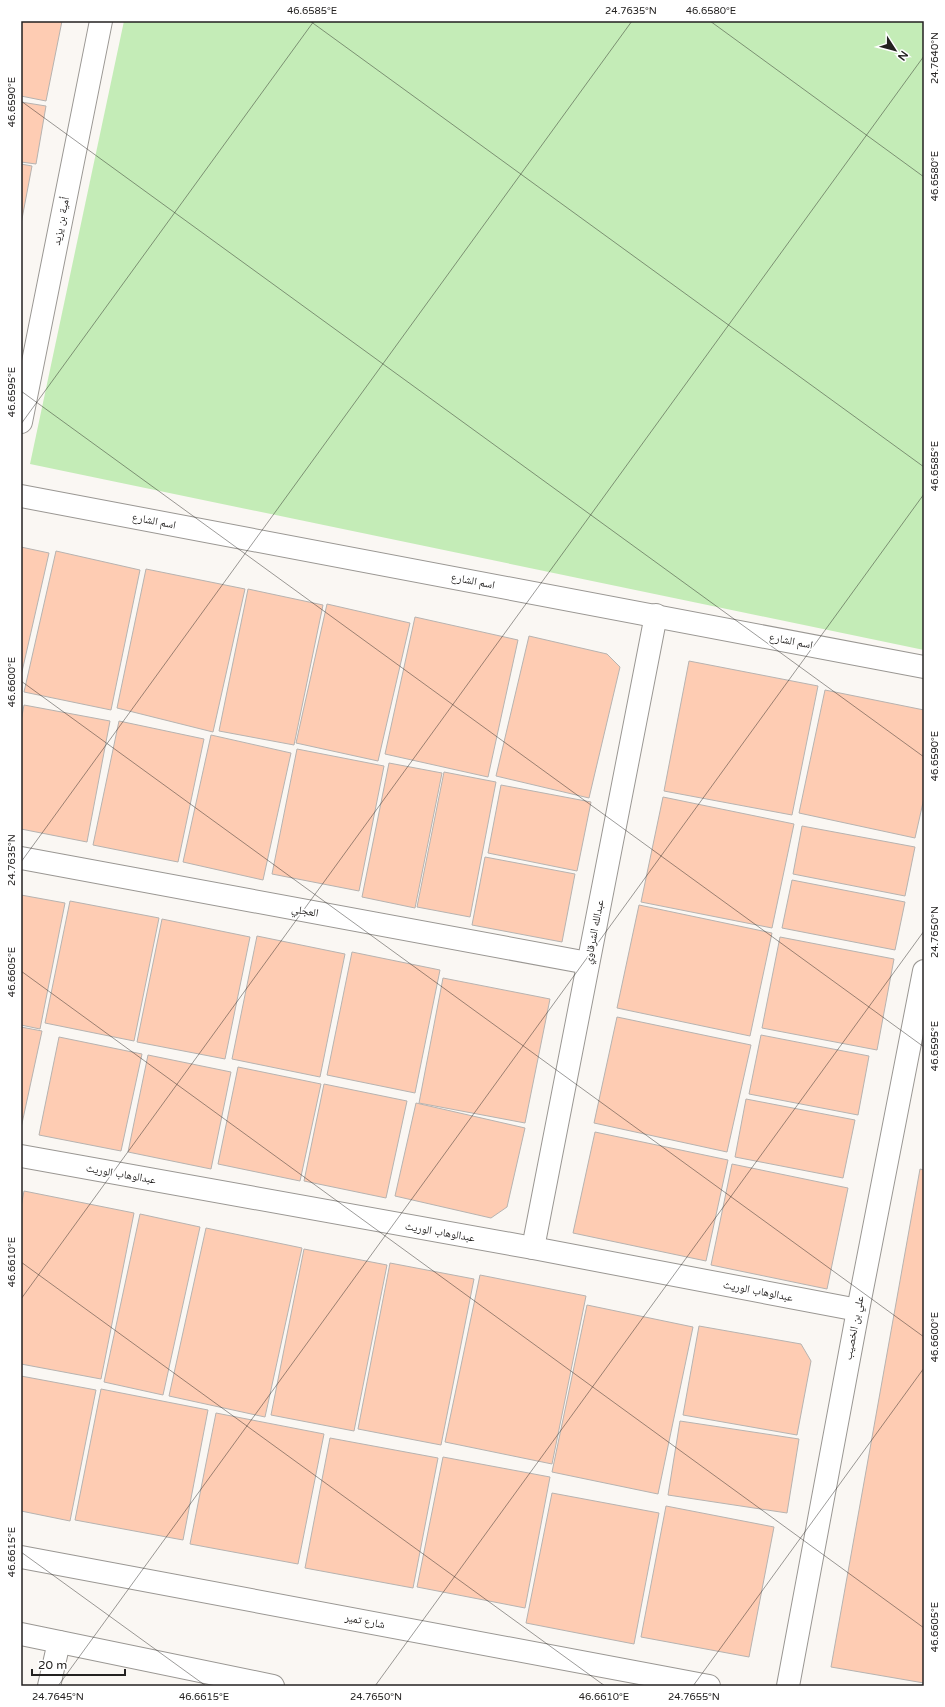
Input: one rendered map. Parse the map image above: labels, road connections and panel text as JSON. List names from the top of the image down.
{
  "streets": {
    "street": [
      "أمية بن يزيد",
      "اسم الشارع",
      "العجلي",
      "عبدالله الشرقاوي",
      "عبدالوهاب الوريث",
      "علي بن الخصيب",
      "شارع تمير"
    ]
  },
  "crossings": [
    ["اسم الشارع", "عبدالله الشرقاوي"],
    ["العجلي", "عبدالله الشرقاوي"],
    ["عبدالله الشرقاوي", "عبدالوهاب الوريث"],
    ["عبدالوهاب الوريث", "علي بن الخصيب"]
  ],
  "scale_bar": "20 m",
  "north": "bottom right",
  "coordinates": [
    "46.6585°E",
    "24.7635°N",
    "46.6580°E",
    "24.7640°N",
    "46.6590°E",
    "46.6595°E",
    "46.6600°E",
    "24.7650°N",
    "46.6605°E",
    "46.6610°E",
    "46.6615°E",
    "24.7645°N",
    "24.7655°N"
  ]
}
